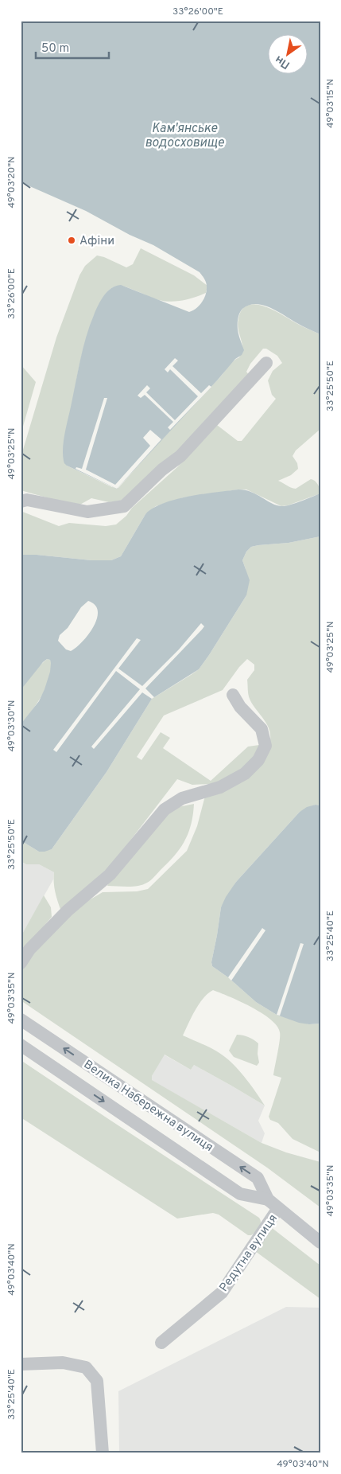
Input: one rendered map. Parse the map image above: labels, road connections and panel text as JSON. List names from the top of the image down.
{
  "streets": {
    "street": ["Велика Набережна вулиця", "Редутна вулиця"]
  },
  "crossings": [
    ["Велика Набережна вулиця", "Редутна вулиця"]
  ],
  "water": ["Кам'янське водосховище"],
  "places": ["Афіни"],
  "scale_bar": "50 m",
  "north": "bottom left",
  "coordinates": [
    "33°26'00\"E",
    "49°03'15\"N",
    "49°03'20\"N",
    "33°25'50\"E",
    "49°03'25\"N",
    "49°03'30\"N",
    "33°25'40\"E",
    "49°03'35\"N",
    "49°03'40\"N"
  ]
}
